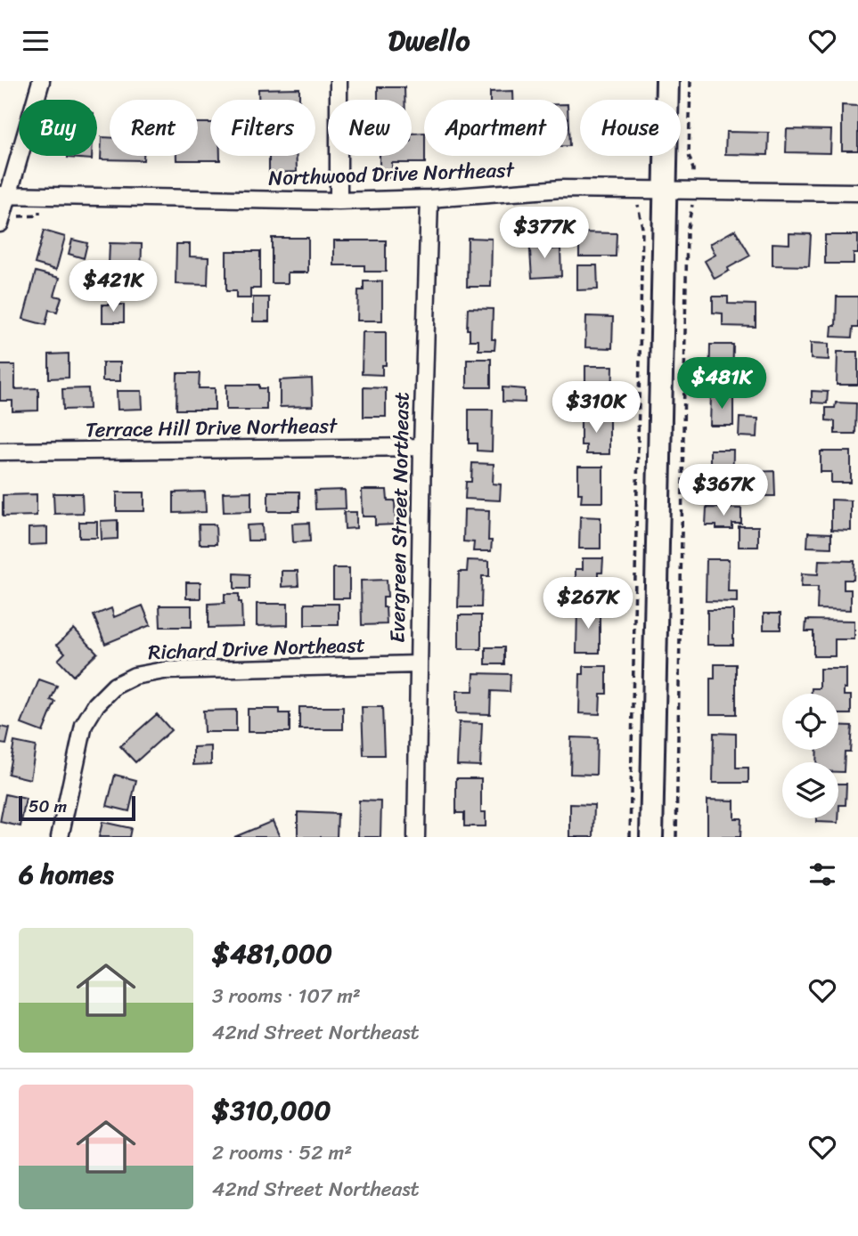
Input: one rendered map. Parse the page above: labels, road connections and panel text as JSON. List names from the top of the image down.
{
  "streets": {
    "street": [
      "Northwood Drive Northeast",
      "Terrace Hill Drive Northeast",
      "Evergreen Street Northeast",
      "Richard Drive Northeast"
    ]
  },
  "crossings": [
    ["Northwood Drive Northeast", "Evergreen Street Northeast"],
    ["Terrace Hill Drive Northeast", "Evergreen Street Northeast"],
    ["Evergreen Street Northeast", "Richard Drive Northeast"]
  ],
  "scale_bar": "50 m",
  "page": {
    "header": "Dwello",
    "chip": [
      "Buy",
      "Rent",
      "Filters",
      "New",
      "Apartment",
      "House"
    ],
    "price": [
      "$377K",
      "$421K",
      "$481K",
      "$310K",
      "$367K",
      "$267K"
    ],
    "scale": "50 m",
    "heading": "6 homes",
    "list": [
      {
        "name": "$481,000",
        "note": "3 rooms · 107 m² · 42nd Street Northeast"
      },
      {
        "name": "$310,000",
        "note": "2 rooms · 52 m² · 42nd Street Northeast"
      }
    ]
  }
}
